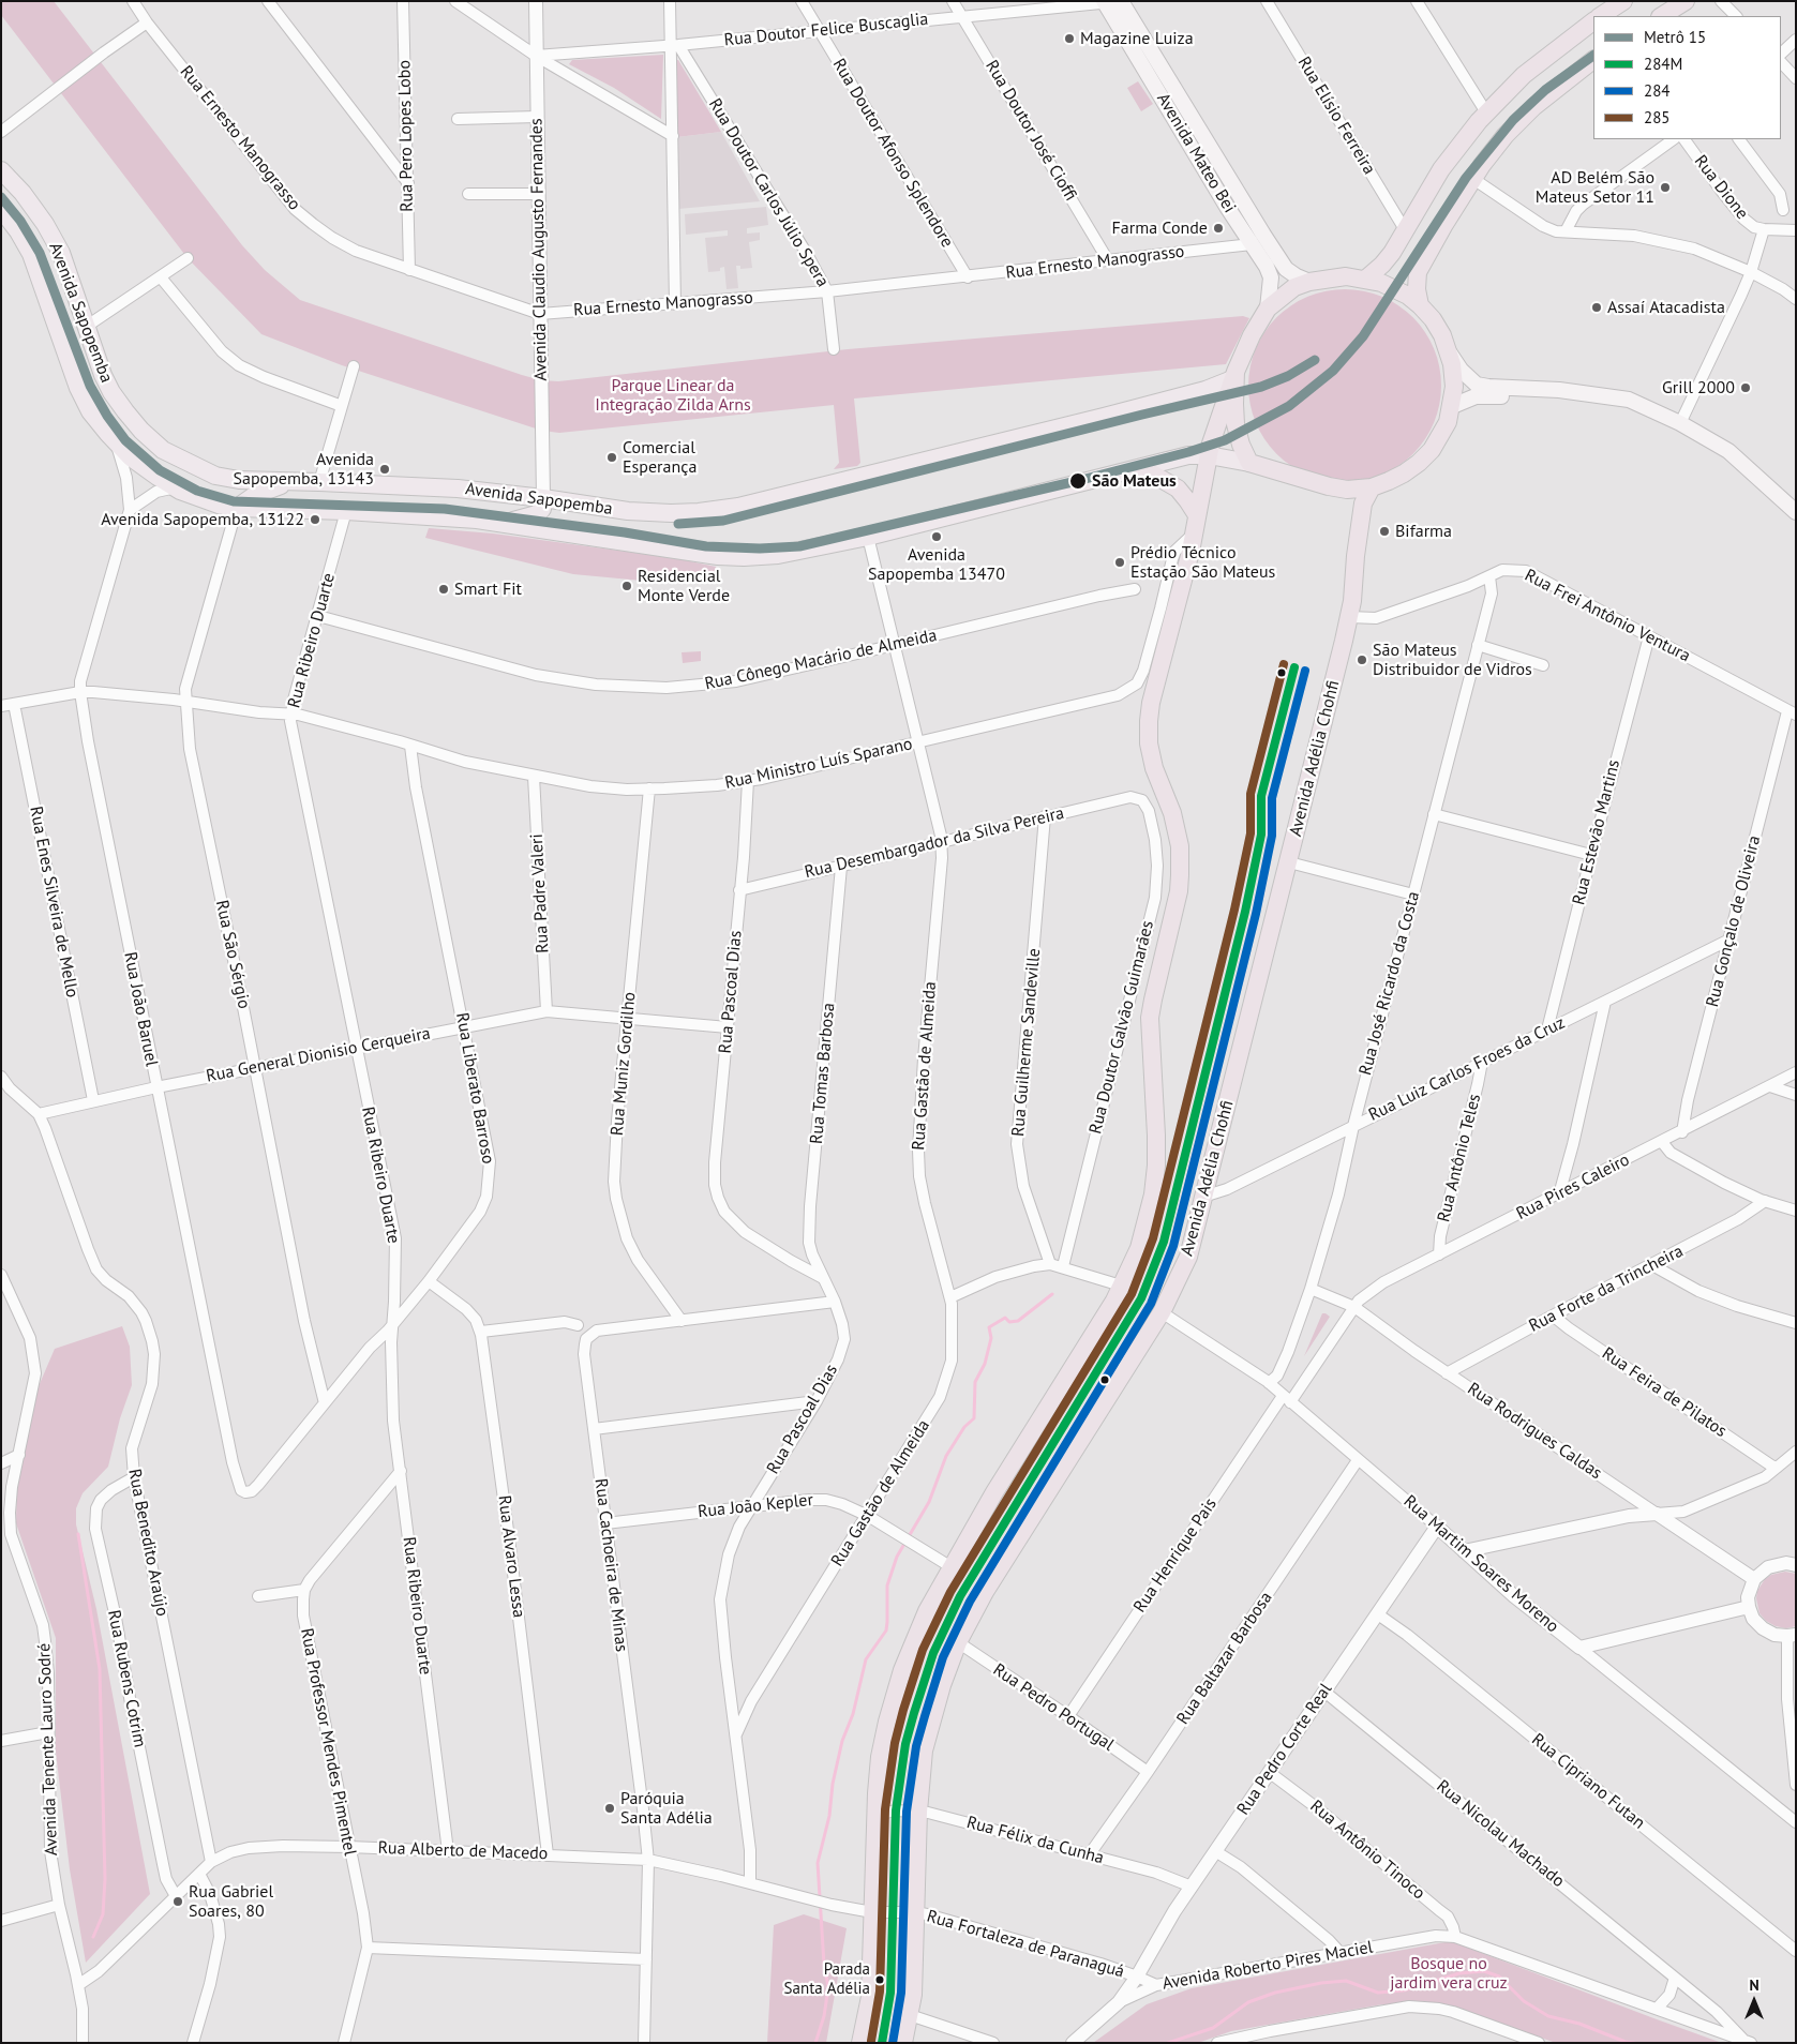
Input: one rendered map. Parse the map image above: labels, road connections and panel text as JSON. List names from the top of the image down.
{
  "streets": {
    "highway": ["Avenida Adélia Chohfi"],
    "main road": ["Avenida Mateo Bei", "Avenida Sapopemba"],
    "street": [
      "Rua Doutor Felice Buscaglia",
      "Rua Elísio Ferreira",
      "Rua Doutor José Cioffi",
      "Rua Pero Lopes Lobo",
      "Rua Ernesto Manograsso",
      "Rua Doutor Afonso Splendore",
      "Rua Dione",
      "Rua Doutor Carlos Júlio Spera",
      "Avenida Claudio Augusto Fernandes",
      "Rua Frei Antônio Ventura",
      "Rua Ribeiro Duarte",
      "Rua Cônego Macário de Almeida",
      "Rua Ministro Luís Sparano",
      "Rua Estevão Martins",
      "Rua Desembargador da Silva Pereira",
      "Rua Padre Valeri",
      "Rua Enes Silveira de Mello",
      "Rua Gonçalo de Oliveira",
      "Rua São Sérgio",
      "Rua José Ricardo da Costa",
      "Rua Pascoal Dias",
      "Rua João Baruel",
      "Rua Doutor Galvão Guimarães",
      "Rua Guilherme Sandeville",
      "Rua General Dionisio Cerqueira",
      "Rua Muniz Gordilho",
      "Rua Gastão de Almeida",
      "Rua Luiz Carlos Froes da Cruz",
      "Rua Tomas Barbosa",
      "Rua Liberato Barroso",
      "Rua Antônio Teles",
      "Rua Pires Caleiro",
      "Rua Forte da Trincheira",
      "Rua Feira de Pilatos",
      "Rua Rodrigues Caldas",
      "Rua João Kepler",
      "Rua Benedito Araújo",
      "Rua Henrique Pais",
      "Rua Alvaro Lessa",
      "Rua Martim Soares Moreno",
      "Rua Cachoeira de Minas",
      "Rua Baltazar Barbosa",
      "Rua Rubens Cotrim",
      "Rua Pedro Portugal",
      "Rua Professor Mendes Pimentel",
      "Avenida Tenente Lauro Sodré",
      "Rua Pedro Corte Real",
      "Rua Cipriano Futan",
      "Rua Nicolau Machado",
      "Rua Félix da Cunha",
      "Rua Antônio Tinoco",
      "Rua Alberto de Macedo",
      "Rua Fortaleza de Paranaguá",
      "Avenida Roberto Pires Maciel"
    ]
  },
  "crossings": [
    ["Rua Doutor Felice Buscaglia", "Rua Doutor José Cioffi"],
    ["Rua Doutor Felice Buscaglia", "Rua Doutor Afonso Splendore"],
    ["Rua Doutor Felice Buscaglia", "Avenida Mateo Bei"],
    ["Rua Doutor Felice Buscaglia", "Rua Doutor Carlos Júlio Spera"],
    ["Rua Doutor Felice Buscaglia", "Avenida Claudio Augusto Fernandes"],
    ["Rua Doutor José Cioffi", "Rua Ernesto Manograsso"],
    ["Rua Pero Lopes Lobo", "Rua Ernesto Manograsso"],
    ["Rua Ernesto Manograsso", "Rua Doutor Afonso Splendore"],
    ["Rua Ernesto Manograsso", "Avenida Mateo Bei"],
    ["Rua Ernesto Manograsso", "Rua Doutor Carlos Júlio Spera"],
    ["Rua Ernesto Manograsso", "Avenida Claudio Augusto Fernandes"],
    ["Avenida Claudio Augusto Fernandes", "Avenida Sapopemba"],
    ["Avenida Sapopemba", "Rua Ribeiro Duarte"],
    ["Avenida Sapopemba", "Rua São Sérgio"],
    ["Avenida Sapopemba", "Rua João Baruel"],
    ["Avenida Sapopemba", "Rua Gastão de Almeida"],
    ["Rua Frei Antônio Ventura", "Avenida Adélia Chohfi"],
    ["Rua Frei Antônio Ventura", "Rua Estevão Martins"],
    ["Rua Frei Antônio Ventura", "Rua Gonçalo de Oliveira"],
    ["Rua Frei Antônio Ventura", "Rua José Ricardo da Costa"],
    ["Rua Ribeiro Duarte", "Rua Cônego Macário de Almeida"],
    ["Rua Ribeiro Duarte", "Rua Ministro Luís Sparano"],
    ["Rua Ribeiro Duarte", "Rua General Dionisio Cerqueira"],
    ["Rua Ribeiro Duarte", "Rua Liberato Barroso"],
    ["Rua Ribeiro Duarte", "Rua Alberto de Macedo"],
    ["Rua Cônego Macário de Almeida", "Rua Gastão de Almeida"],
    ["Avenida Adélia Chohfi", "Rua Luiz Carlos Froes da Cruz"],
    ["Avenida Adélia Chohfi", "Rua Martim Soares Moreno"],
    ["Avenida Adélia Chohfi", "Rua Pedro Portugal"],
    ["Avenida Adélia Chohfi", "Rua Félix da Cunha"],
    ["Avenida Adélia Chohfi", "Rua Fortaleza de Paranaguá"],
    ["Rua Ministro Luís Sparano", "Rua Padre Valeri"],
    ["Rua Ministro Luís Sparano", "Rua Enes Silveira de Mello"],
    ["Rua Ministro Luís Sparano", "Rua São Sérgio"],
    ["Rua Ministro Luís Sparano", "Rua Pascoal Dias"],
    ["Rua Ministro Luís Sparano", "Rua João Baruel"],
    ["Rua Ministro Luís Sparano", "Rua Muniz Gordilho"],
    ["Rua Ministro Luís Sparano", "Rua Gastão de Almeida"],
    ["Rua Ministro Luís Sparano", "Rua Liberato Barroso"],
    ["Rua Estevão Martins", "Rua Luiz Carlos Froes da Cruz"],
    ["Rua Desembargador da Silva Pereira", "Rua Pascoal Dias"],
    ["Rua Desembargador da Silva Pereira", "Rua Doutor Galvão Guimarães"],
    ["Rua Desembargador da Silva Pereira", "Rua Guilherme Sandeville"],
    ["Rua Desembargador da Silva Pereira", "Rua Gastão de Almeida"],
    ["Rua Desembargador da Silva Pereira", "Rua Tomas Barbosa"],
    ["Rua Padre Valeri", "Rua General Dionisio Cerqueira"],
    ["Rua Enes Silveira de Mello", "Rua General Dionisio Cerqueira"],
    ["Rua Gonçalo de Oliveira", "Rua Luiz Carlos Froes da Cruz"],
    ["Rua Gonçalo de Oliveira", "Rua Pires Caleiro"],
    ["Rua São Sérgio", "Rua General Dionisio Cerqueira"],
    ["Rua São Sérgio", "Rua Liberato Barroso"],
    ["Rua José Ricardo da Costa", "Rua Luiz Carlos Froes da Cruz"],
    ["Rua José Ricardo da Costa", "Rua Rodrigues Caldas"],
    ["Rua José Ricardo da Costa", "Rua Martim Soares Moreno"],
    ["Rua Pascoal Dias", "Rua General Dionisio Cerqueira"],
    ["Rua Pascoal Dias", "Rua Gastão de Almeida"],
    ["Rua Pascoal Dias", "Rua Tomas Barbosa"],
    ["Rua Pascoal Dias", "Rua João Kepler"],
    ["Rua Pascoal Dias", "Rua Cachoeira de Minas"],
    ["Rua Pascoal Dias", "Rua Alberto de Macedo"],
    ["Rua João Baruel", "Rua General Dionisio Cerqueira"],
    ["Rua João Baruel", "Rua Liberato Barroso"],
    ["Rua General Dionisio Cerqueira", "Rua Muniz Gordilho"],
    ["Rua General Dionisio Cerqueira", "Rua Liberato Barroso"],
    ["Rua General Dionisio Cerqueira", "Rua Benedito Araújo"],
    ["Rua Muniz Gordilho", "Rua Cachoeira de Minas"],
    ["Rua Gastão de Almeida", "Rua João Kepler"],
    ["Rua Luiz Carlos Froes da Cruz", "Rua Antônio Teles"],
    ["Rua Liberato Barroso", "Rua Alvaro Lessa"],
    ["Rua Antônio Teles", "Rua Pires Caleiro"],
    ["Rua Pires Caleiro", "Rua Rodrigues Caldas"],
    ["Rua Pires Caleiro", "Rua Henrique Pais"],
    ["Rua Forte da Trincheira", "Rua Feira de Pilatos"],
    ["Rua Forte da Trincheira", "Rua Rodrigues Caldas"],
    ["Rua Rodrigues Caldas", "Rua Henrique Pais"],
    ["Rua João Kepler", "Rua Cachoeira de Minas"],
    ["Rua Benedito Araújo", "Rua Rubens Cotrim"],
    ["Rua Benedito Araújo", "Rua Alberto de Macedo"],
    ["Rua Henrique Pais", "Rua Martim Soares Moreno"],
    ["Rua Henrique Pais", "Rua Pedro Portugal"],
    ["Rua Alvaro Lessa", "Rua Alberto de Macedo"],
    ["Rua Martim Soares Moreno", "Rua Baltazar Barbosa"],
    ["Rua Martim Soares Moreno", "Rua Pedro Corte Real"],
    ["Rua Cachoeira de Minas", "Rua Alberto de Macedo"],
    ["Rua Baltazar Barbosa", "Rua Pedro Portugal"],
    ["Rua Baltazar Barbosa", "Rua Félix da Cunha"],
    ["Rua Rubens Cotrim", "Rua Alberto de Macedo"],
    ["Rua Professor Mendes Pimentel", "Rua Alberto de Macedo"],
    ["Avenida Tenente Lauro Sodré", "Rua Alberto de Macedo"],
    ["Rua Pedro Corte Real", "Rua Cipriano Futan"],
    ["Rua Pedro Corte Real", "Rua Nicolau Machado"],
    ["Rua Pedro Corte Real", "Rua Félix da Cunha"],
    ["Rua Pedro Corte Real", "Rua Antônio Tinoco"],
    ["Rua Pedro Corte Real", "Rua Fortaleza de Paranaguá"],
    ["Rua Pedro Corte Real", "Avenida Roberto Pires Maciel"],
    ["Rua Nicolau Machado", "Avenida Roberto Pires Maciel"],
    ["Rua Antônio Tinoco", "Avenida Roberto Pires Maciel"],
    ["Rua Alberto de Macedo", "Rua Fortaleza de Paranaguá"],
    ["Rua Fortaleza de Paranaguá", "Avenida Roberto Pires Maciel"]
  ],
  "parks": ["Parque Linear da Integração Zilda Arns", "Bosque no jardim vera cruz"],
  "places": [
    "Magazine Luiza",
    "AD Belém São Mateus Setor 11",
    "Farma Conde",
    "Assaí Atacadista",
    "Grill 2000",
    "Comercial Esperança",
    "Avenida Sapopemba, 13143",
    "São Mateus",
    "Avenida Sapopemba, 13122",
    "Bifarma",
    "Avenida Sapopemba 13470",
    "Prédio Técnico Estação São Mateus",
    "Residencial Monte Verde",
    "Smart Fit",
    "São Mateus Distribuidor de Vidros",
    "Paróquia Santa Adélia",
    "Rua Gabriel Soares, 80",
    "Parada Santa Adélia"
  ],
  "lines": [
    "metro line 15",
    "transit line 285",
    "transit line 284M",
    "transit line 284"
  ],
  "legend": [
    "Metrô 15",
    "284M",
    "284",
    "285"
  ],
  "north": "top"
}
